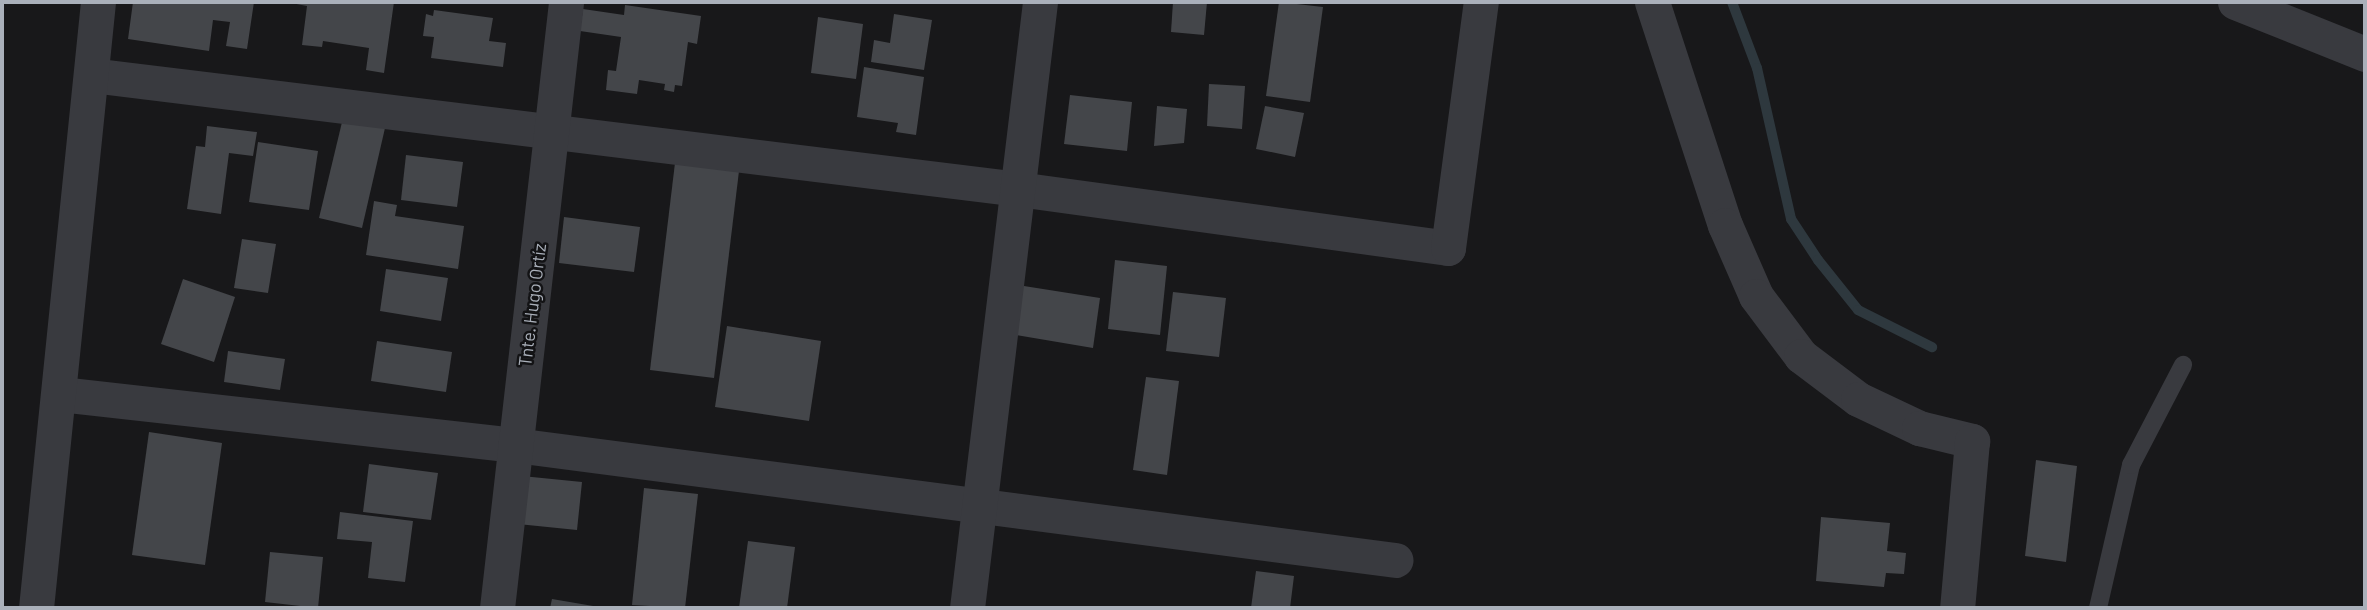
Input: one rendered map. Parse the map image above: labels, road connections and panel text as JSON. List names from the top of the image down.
{
  "streets": {
    "street": ["Tnte. Hugo Ortíz"]
  }
}
